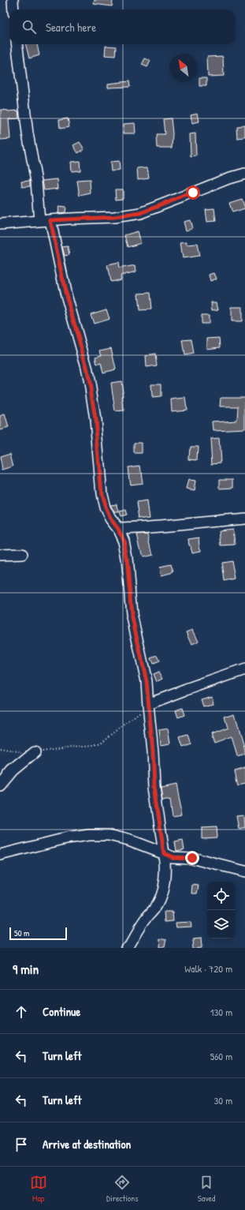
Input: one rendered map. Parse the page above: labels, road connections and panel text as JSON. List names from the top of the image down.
{
  "scale_bar": "50 m",
  "north": "top left",
  "page": {
    "search": "Search here",
    "scale": "50 m",
    "heading": ["9 min", "Walk · 720 m"],
    "list": [
      ["Continue", "130 m"],
      ["Turn left", "560 m"],
      ["Turn left", "30 m"],
      "Arrive at destination"
    ],
    "nav": ["Map", "Directions", "Saved"]
  }
}
